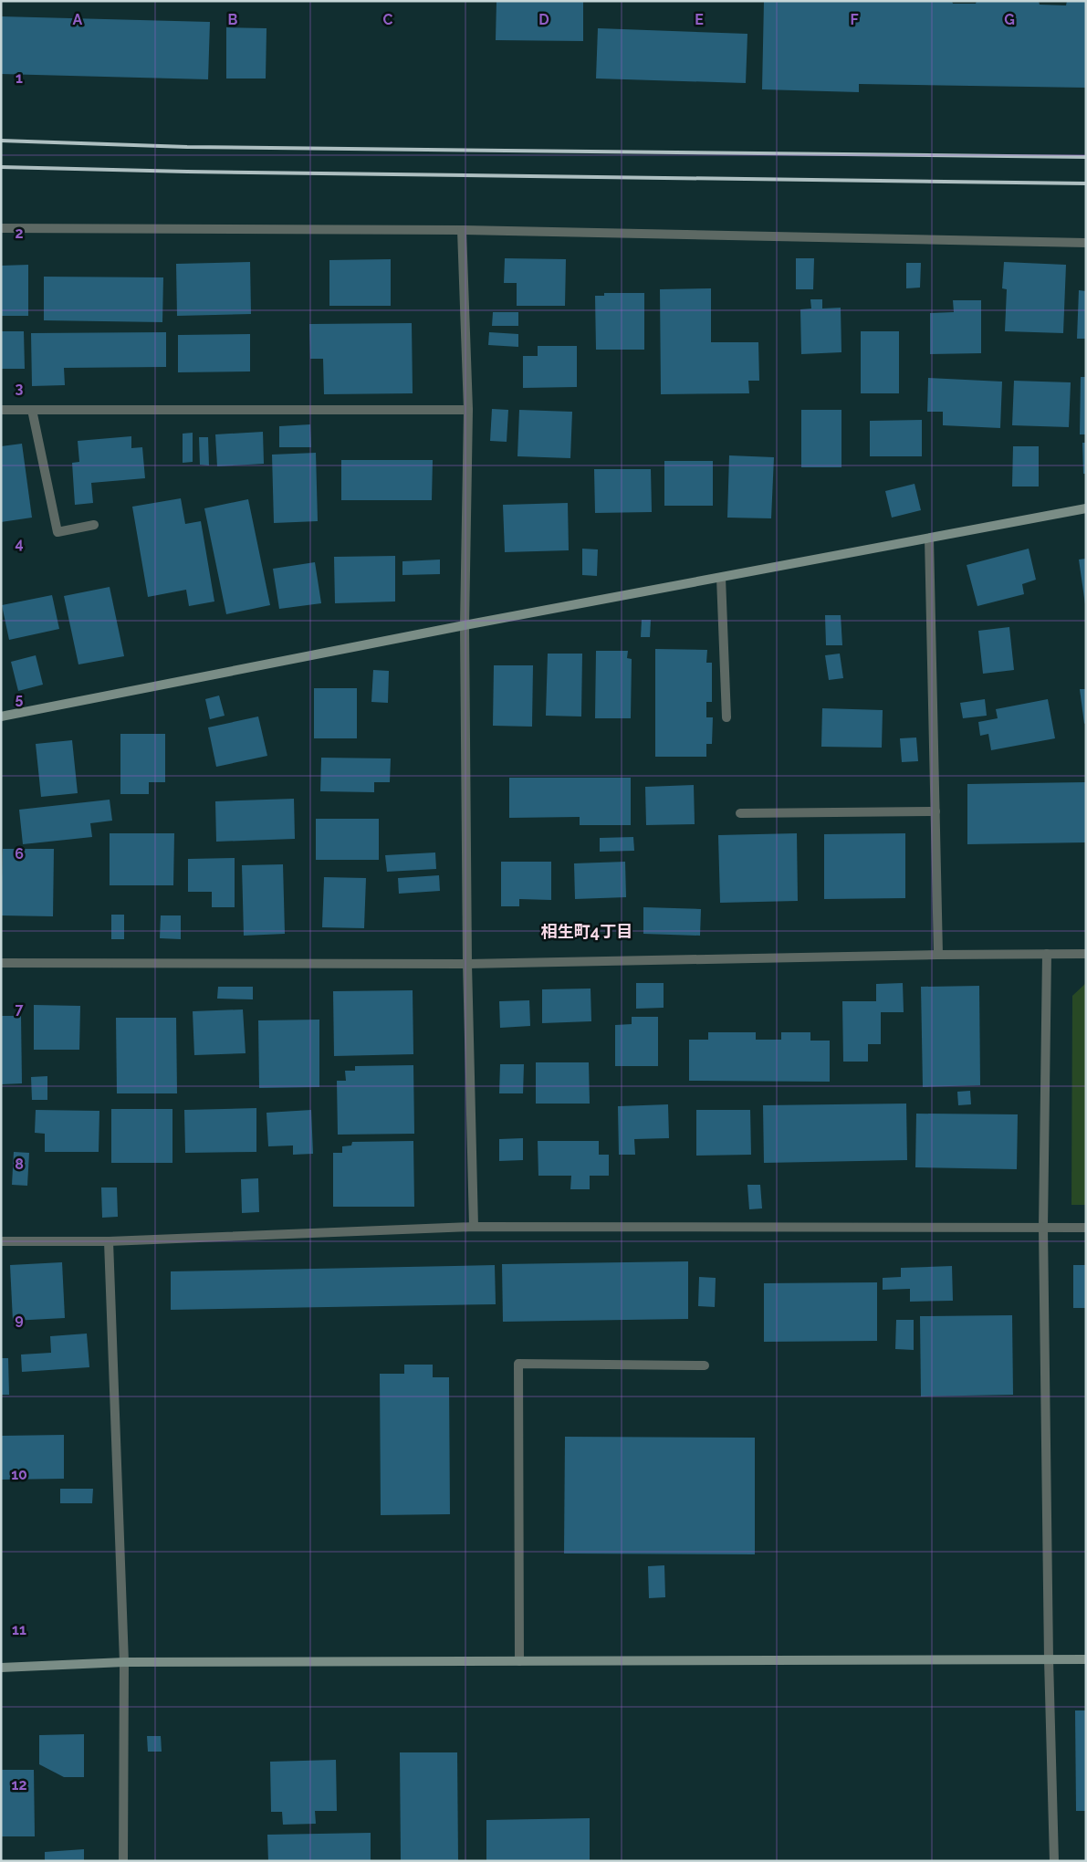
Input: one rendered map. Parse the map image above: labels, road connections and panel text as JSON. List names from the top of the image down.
{
  "districts": ["相生町4丁目"],
  "grid": {
    "columns": [
      "A",
      "B",
      "C",
      "D",
      "E",
      "F",
      "G"
    ],
    "rows": [
      "1",
      "2",
      "3",
      "4",
      "5",
      "6",
      "7",
      "8",
      "9",
      "10",
      "11",
      "12"
    ]
  }
}
